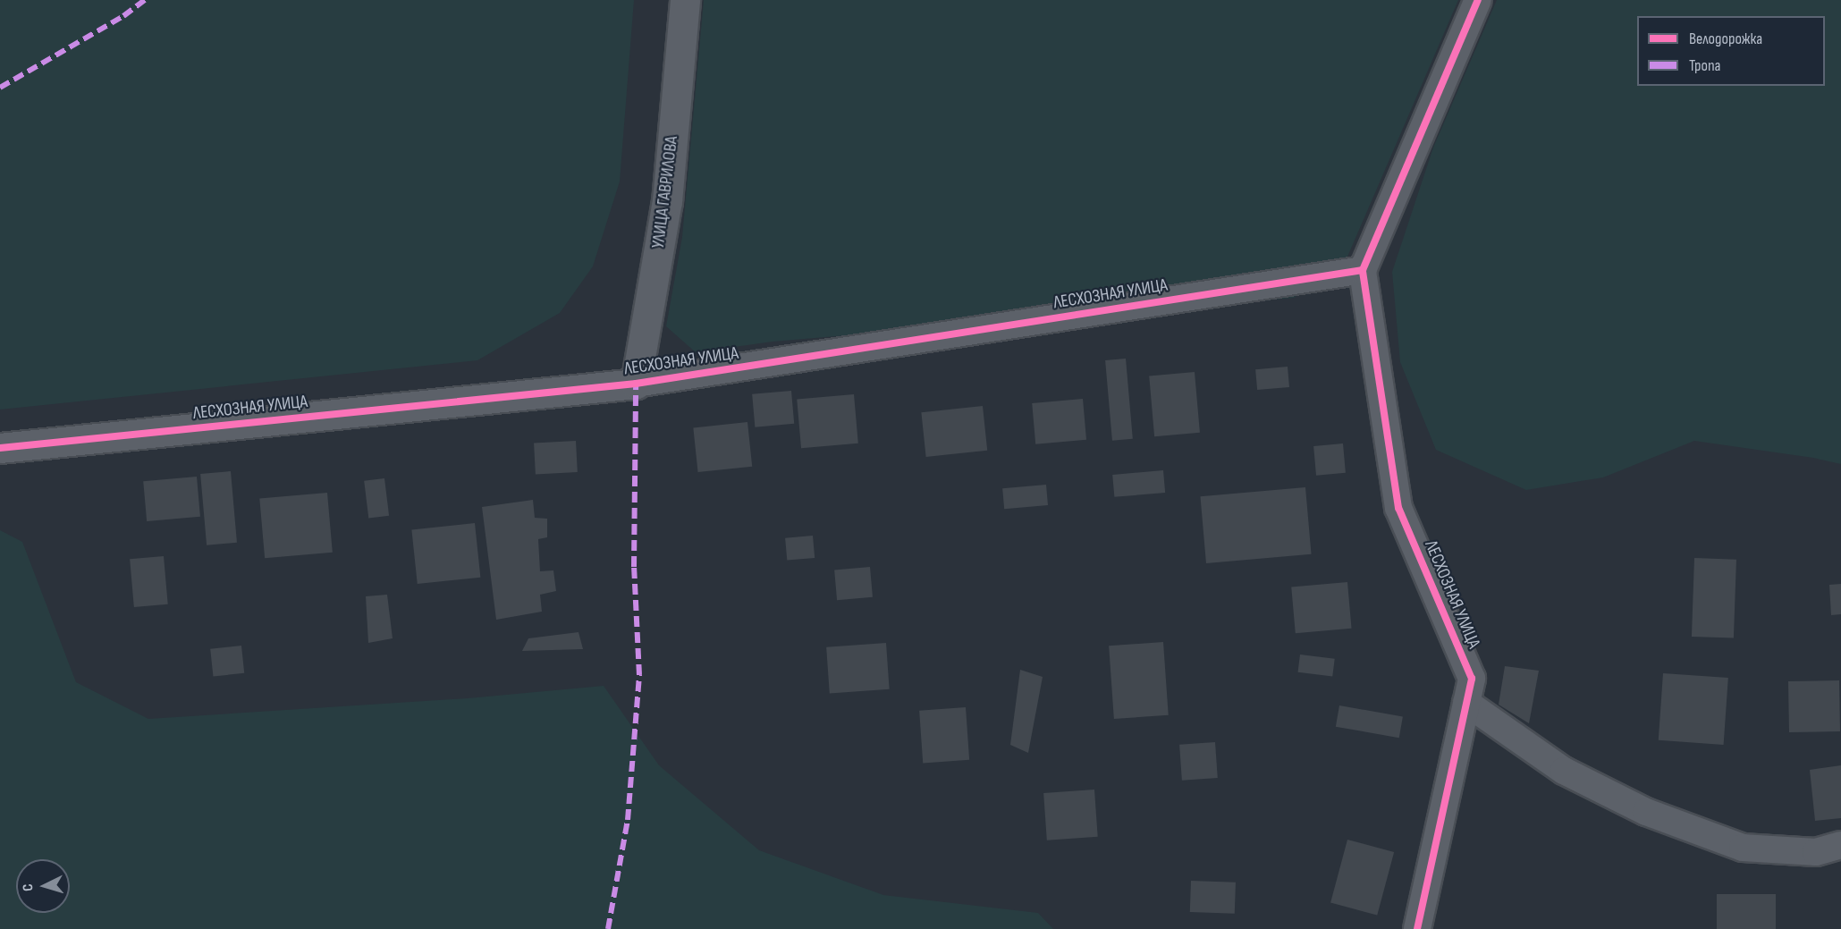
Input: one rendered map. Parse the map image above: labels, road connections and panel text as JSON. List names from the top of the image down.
{
  "streets": {
    "street": ["УЛИЦА ГАВРИЛОВА", "ЛЕСХОЗНАЯ УЛИЦА"]
  },
  "crossings": [
    ["УЛИЦА ГАВРИЛОВА", "ЛЕСХОЗНАЯ УЛИЦА"]
  ],
  "legend": ["Велодорожка", "Тропа"],
  "north": "left"
}
